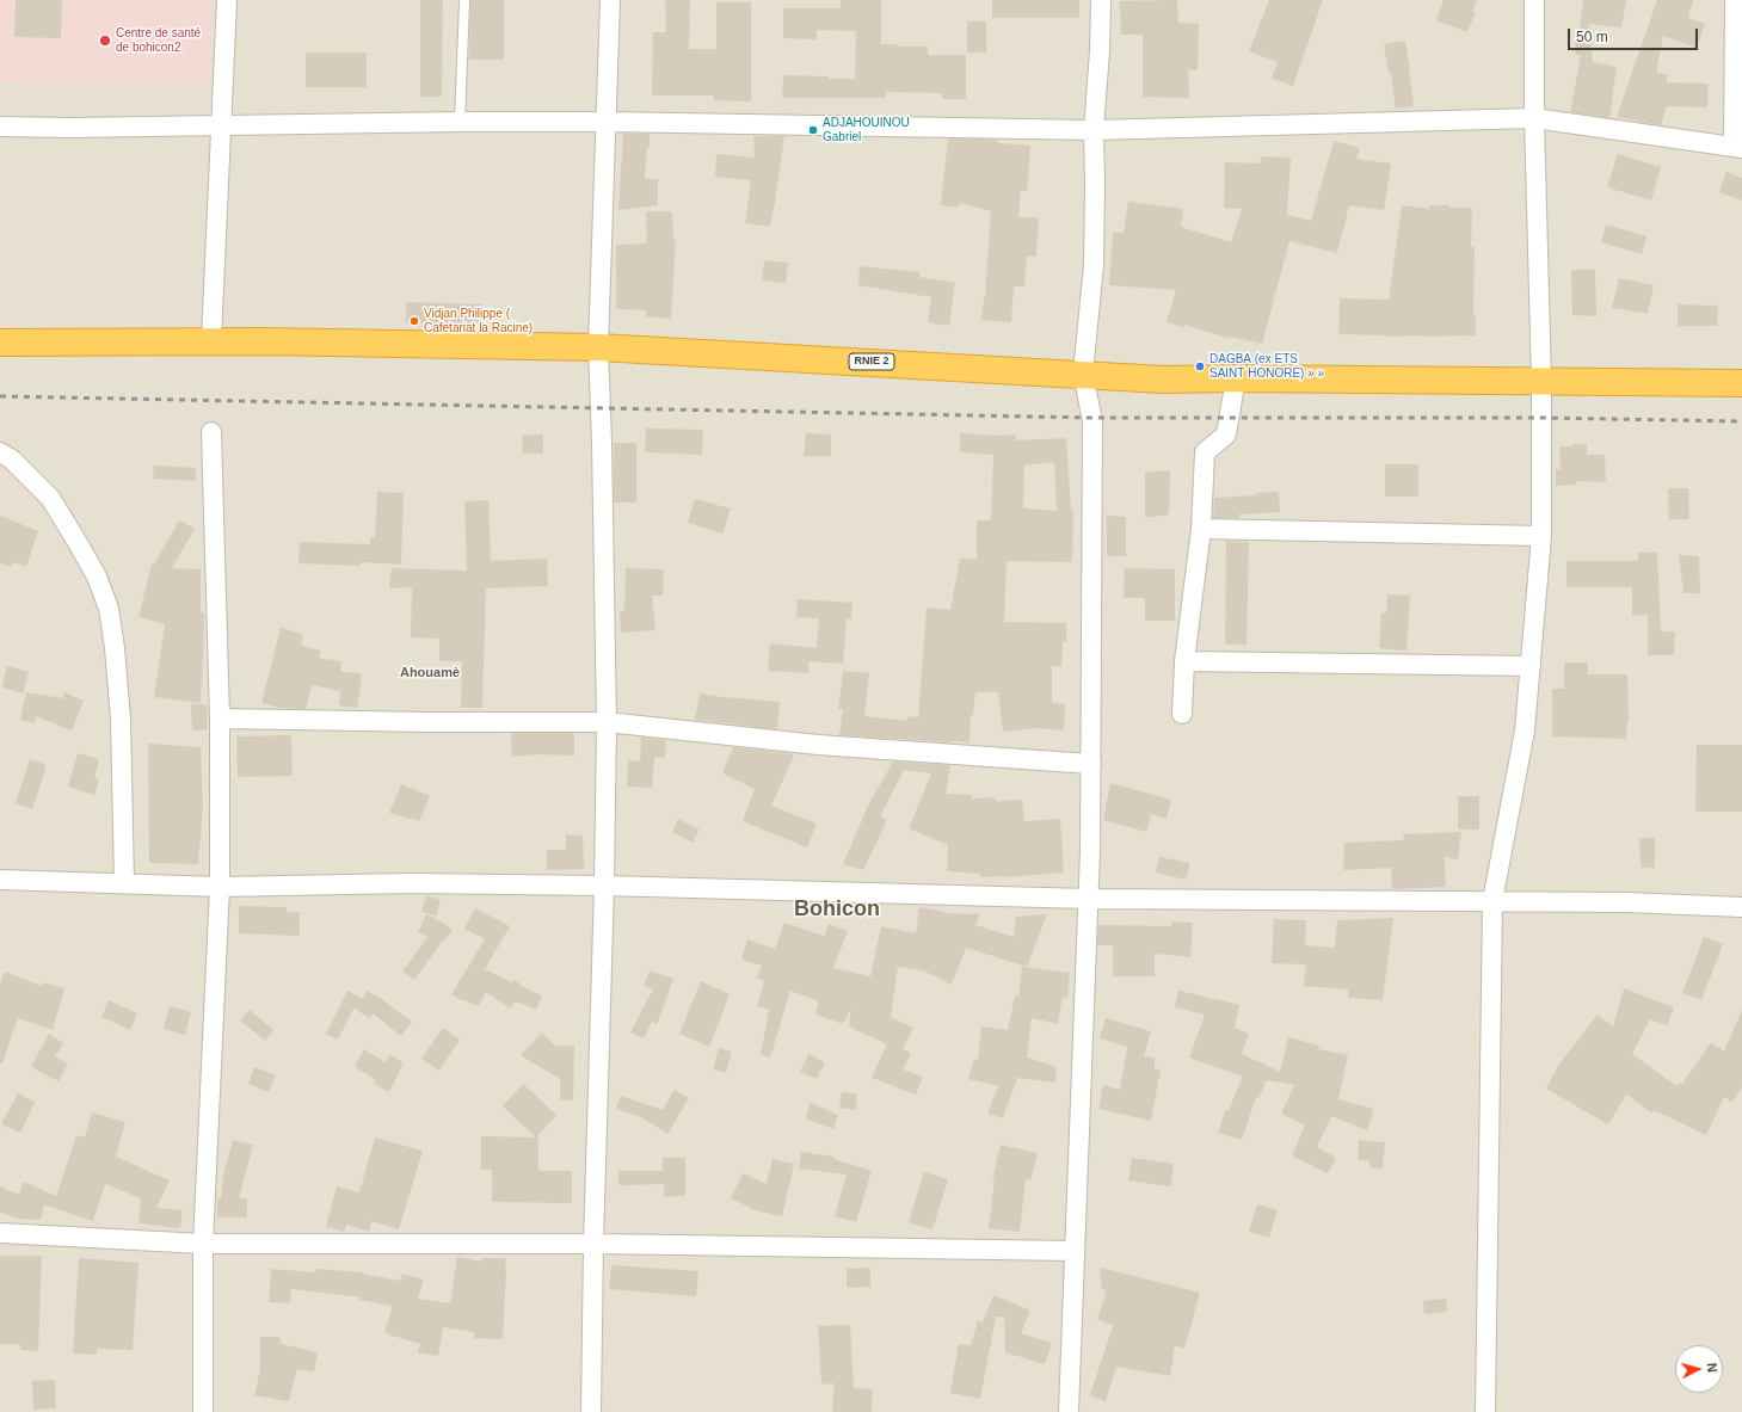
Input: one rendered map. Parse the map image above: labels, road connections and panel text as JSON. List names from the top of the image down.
{
  "streets": {
    "highway": ["RNIE 2"]
  },
  "districts": ["Ahouamè", "Bohicon"],
  "places": [
    "Centre de santé de bohicon2",
    "ADJAHOUINOU Gabriel",
    "Vidjan Philippe ( Cafetariat la Racine)",
    "DAGBA (ex ETS SAINT HONORÉ) » »"
  ],
  "scale_bar": "50 m",
  "north": "right"
}
